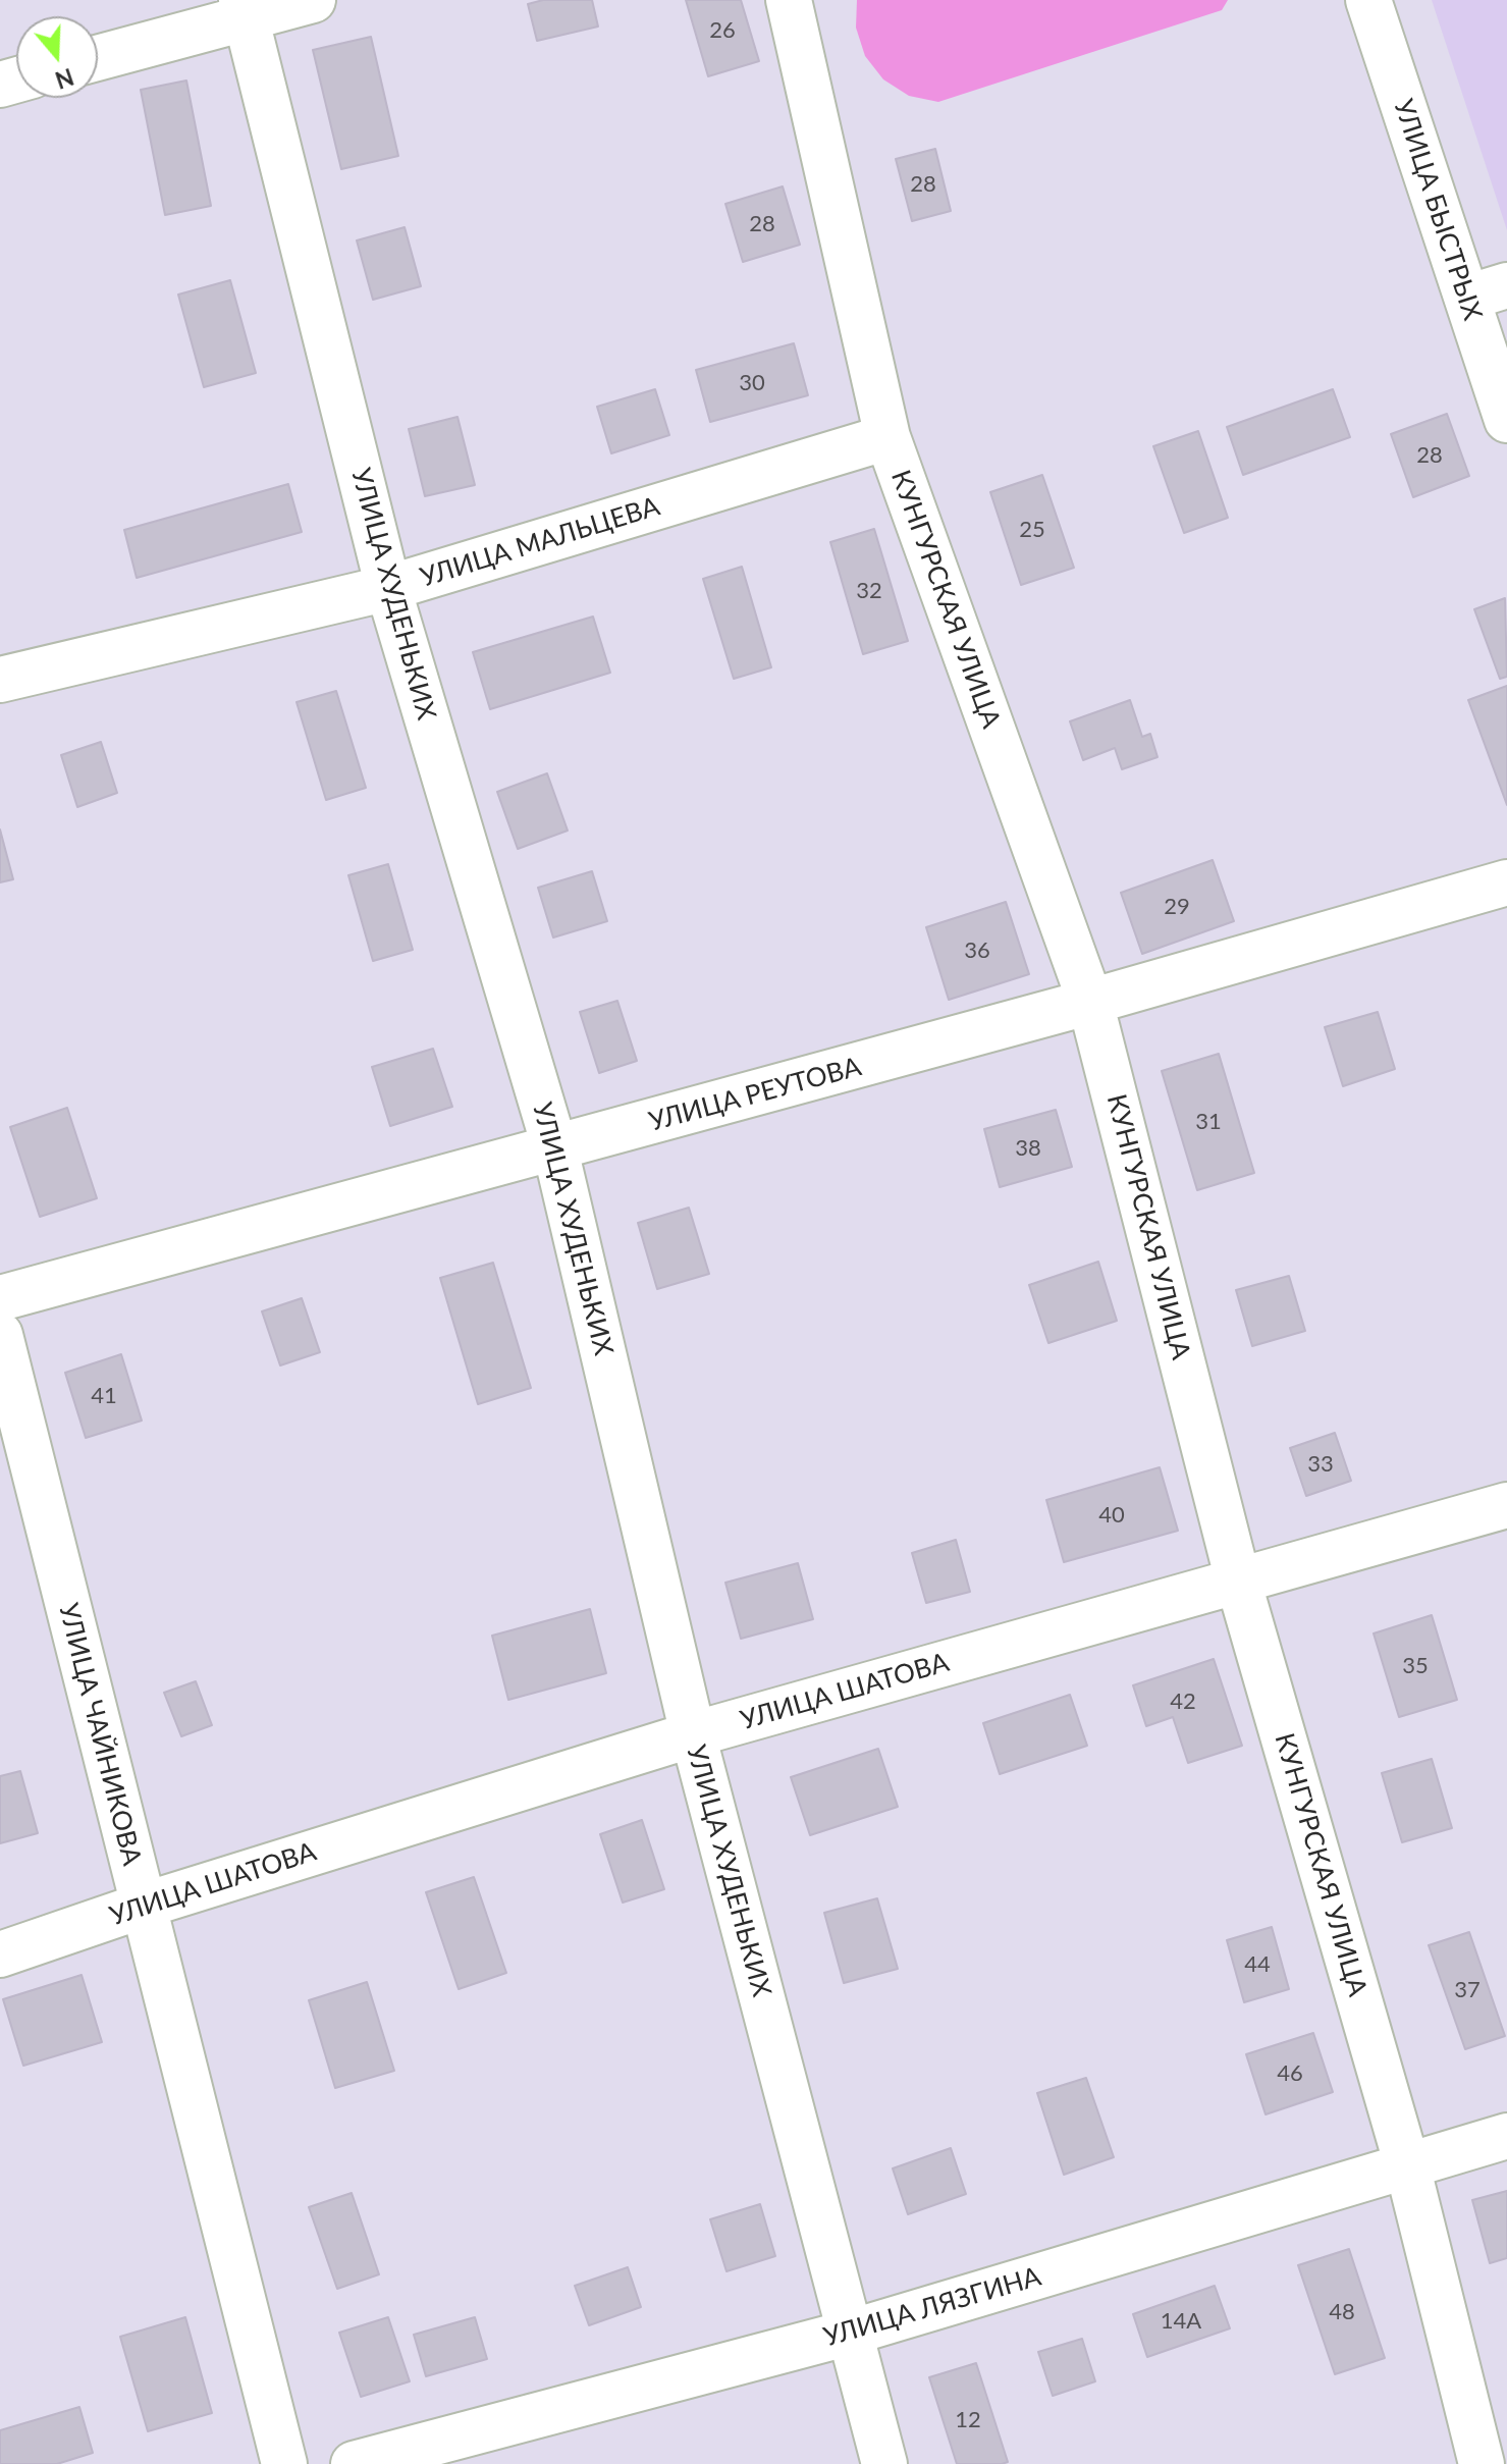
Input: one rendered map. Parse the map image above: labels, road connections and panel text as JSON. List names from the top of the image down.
{
  "streets": {
    "street": [
      "УЛИЦА БЫСТРЫХ",
      "УЛИЦА МАЛЬЦЕВА",
      "УЛИЦА ХУДЕНЬКИХ",
      "КУНГУРСКАЯ УЛИЦА",
      "УЛИЦА РЕУТОВА",
      "УЛИЦА ШАТОВА",
      "УЛИЦА ЧАЙНИКОВА",
      "УЛИЦА ЛЯЗГИНА"
    ]
  },
  "crossings": [
    ["УЛИЦА МАЛЬЦЕВА", "УЛИЦА ХУДЕНЬКИХ"],
    ["УЛИЦА МАЛЬЦЕВА", "КУНГУРСКАЯ УЛИЦА"],
    ["УЛИЦА ХУДЕНЬКИХ", "УЛИЦА РЕУТОВА"],
    ["УЛИЦА ХУДЕНЬКИХ", "УЛИЦА ШАТОВА"],
    ["УЛИЦА ХУДЕНЬКИХ", "УЛИЦА ЛЯЗГИНА"],
    ["КУНГУРСКАЯ УЛИЦА", "УЛИЦА РЕУТОВА"],
    ["КУНГУРСКАЯ УЛИЦА", "УЛИЦА ШАТОВА"],
    ["КУНГУРСКАЯ УЛИЦА", "УЛИЦА ЛЯЗГИНА"],
    ["УЛИЦА ШАТОВА", "УЛИЦА ЧАЙНИКОВА"]
  ],
  "house_numbers": [
    "26",
    "28",
    "28",
    "30",
    "28",
    "25",
    "32",
    "29",
    "36",
    "31",
    "38",
    "41",
    "33",
    "40",
    "35",
    "42",
    "44",
    "37",
    "46",
    "48",
    "14А",
    "12"
  ],
  "north": "bottom"
}
